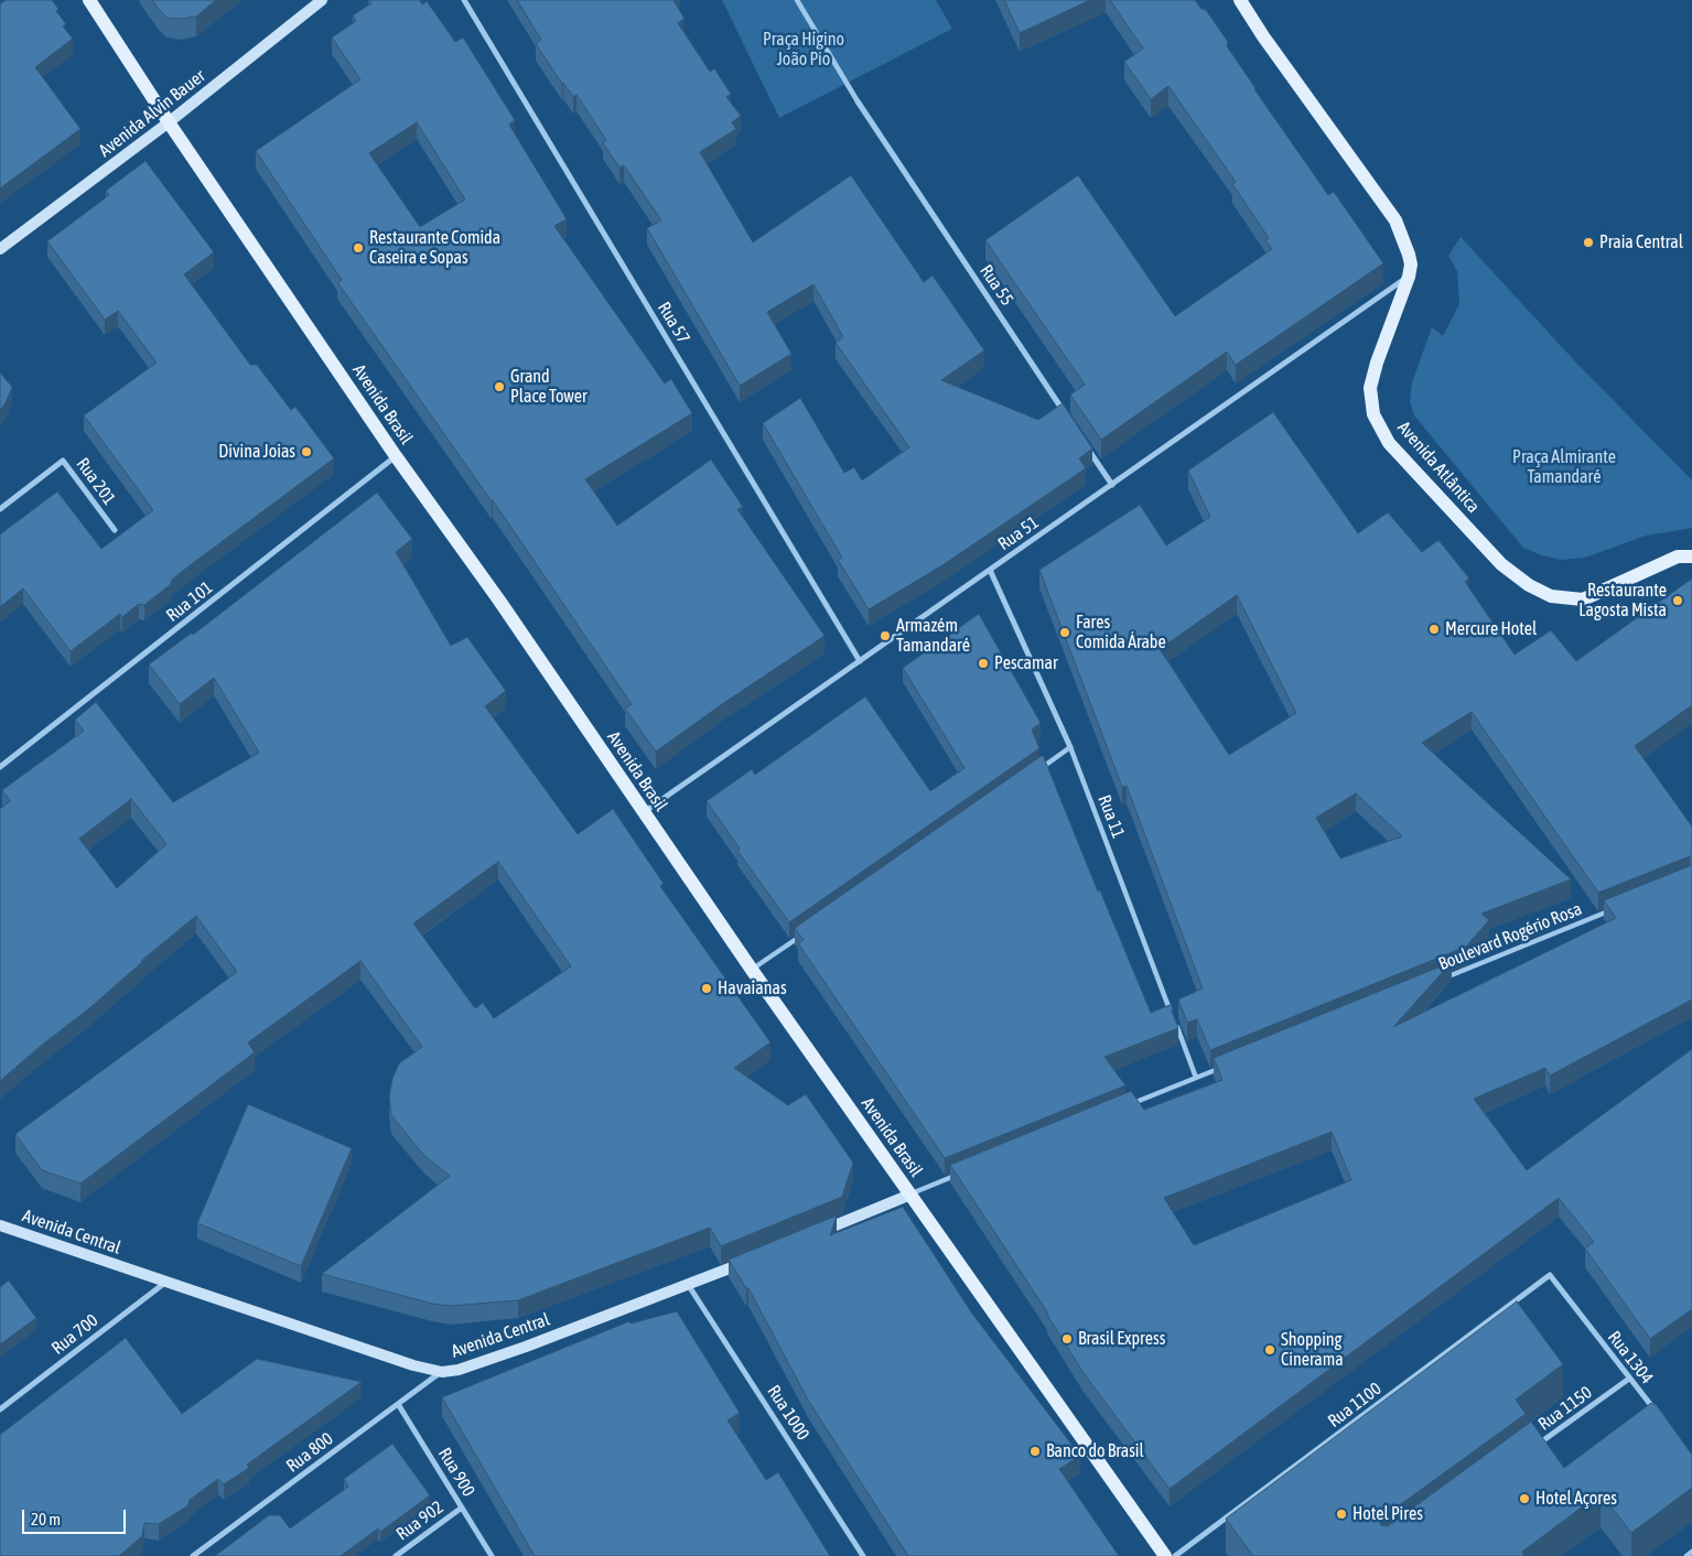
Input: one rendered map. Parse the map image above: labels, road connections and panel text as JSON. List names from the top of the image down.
{
  "streets": {
    "main road": [
      "Avenida Alvin Bauer",
      "Avenida Brasil",
      "Avenida Atlântica",
      "Avenida Central"
    ],
    "street": [
      "Rua 55",
      "Rua 57",
      "Rua 201",
      "Rua 51",
      "Rua 101",
      "Rua 11",
      "Boulevard Rogério Rosa",
      "Rua 700",
      "Rua 1304",
      "Rua 1100",
      "Rua 1150",
      "Rua 1000",
      "Rua 800",
      "Rua 900",
      "Rua 902"
    ]
  },
  "crossings": [
    ["Avenida Alvin Bauer", "Avenida Brasil"],
    ["Rua 57", "Rua 51"],
    ["Avenida Brasil", "Rua 51"],
    ["Avenida Brasil", "Rua 101"],
    ["Avenida Atlântica", "Rua 51"],
    ["Rua 51", "Rua 11"],
    ["Avenida Central", "Rua 700"],
    ["Avenida Central", "Rua 1000"],
    ["Avenida Central", "Rua 800"],
    ["Rua 1304", "Rua 1100"],
    ["Rua 1304", "Rua 1150"],
    ["Rua 800", "Rua 900"],
    ["Rua 900", "Rua 902"]
  ],
  "parks": ["Praça Higino João Pio", "Praça Almirante Tamandaré"],
  "places": [
    "Praia Central",
    "Restaurante Comida Caseira e Sopas",
    "Grand Place Tower",
    "Divina Joias",
    "Restaurante Lagosta Mista",
    "Mercure Hotel",
    "Fares Comida Árabe",
    "Armazém Tamandaré",
    "Pescamar",
    "Havaianas",
    "Brasil Express",
    "Shopping Cinerama",
    "Banco do Brasil",
    "Hotel Açores",
    "Hotel Pires"
  ],
  "scale_bar": "20 m"
}
